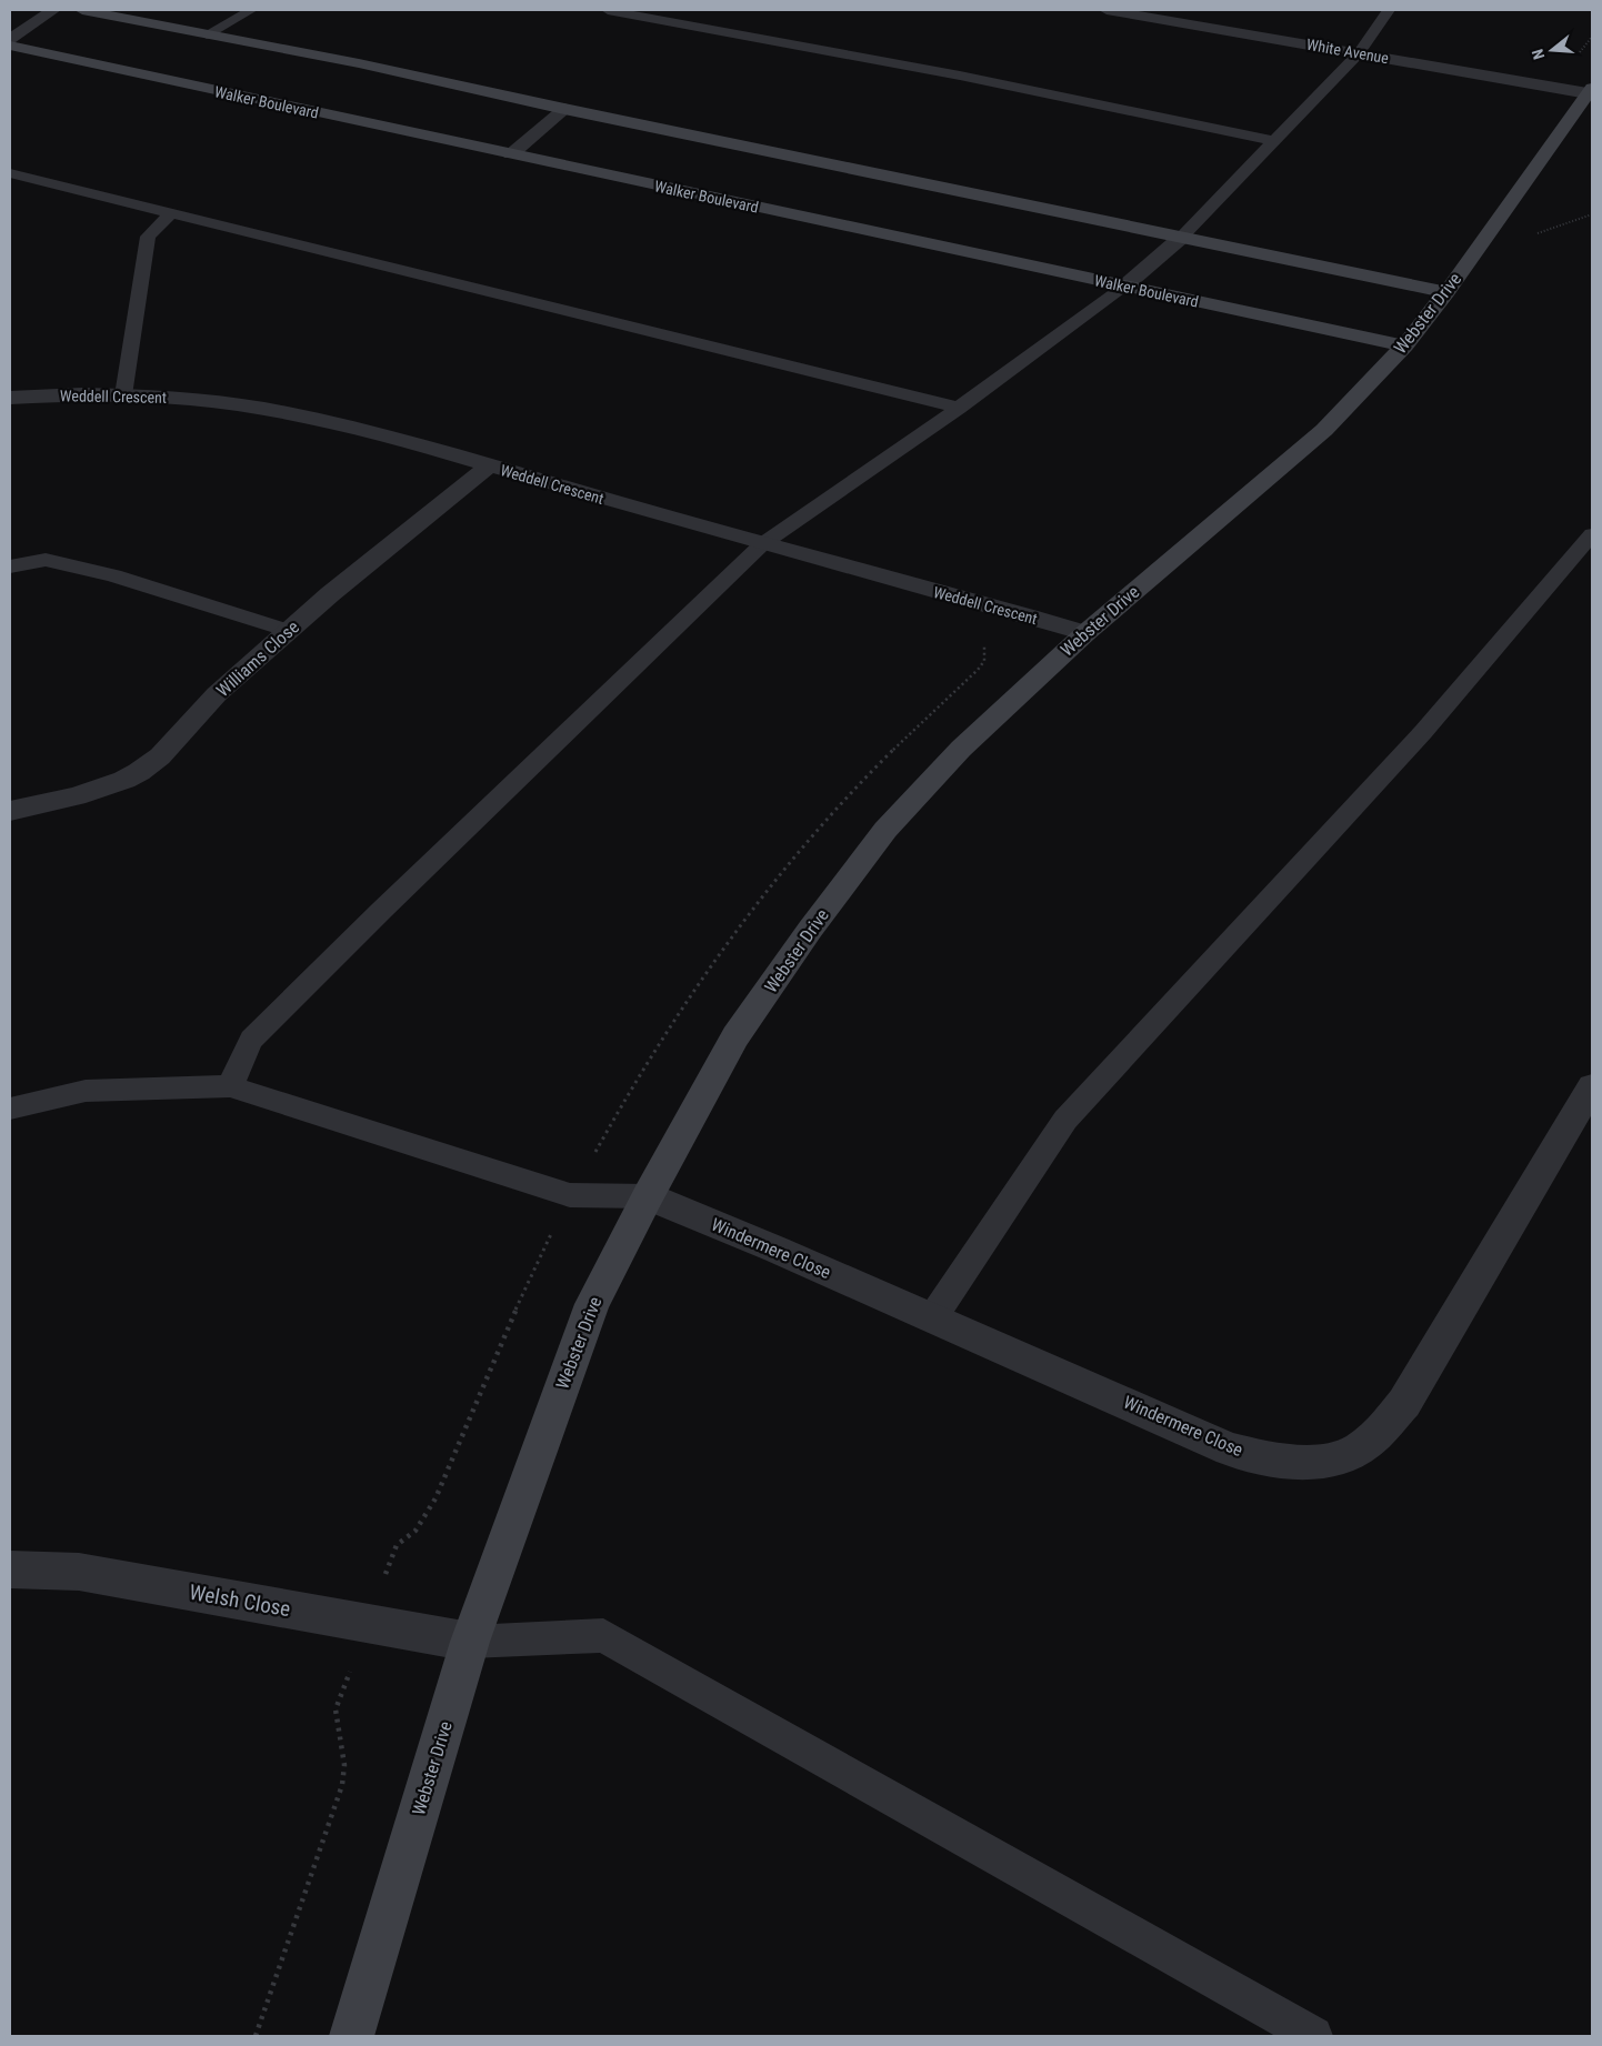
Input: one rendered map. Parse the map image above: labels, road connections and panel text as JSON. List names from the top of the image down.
{
  "streets": {
    "street": [
      "White Avenue",
      "Walker Boulevard",
      "Webster Drive",
      "Weddell Crescent",
      "Williams Close",
      "Windermere Close",
      "Welsh Close"
    ]
  },
  "crossings": [
    ["White Avenue", "Webster Drive"],
    ["Walker Boulevard", "Webster Drive"],
    ["Webster Drive", "Weddell Crescent"],
    ["Webster Drive", "Windermere Close"],
    ["Webster Drive", "Welsh Close"],
    ["Weddell Crescent", "Williams Close"]
  ],
  "north": "left"
}
